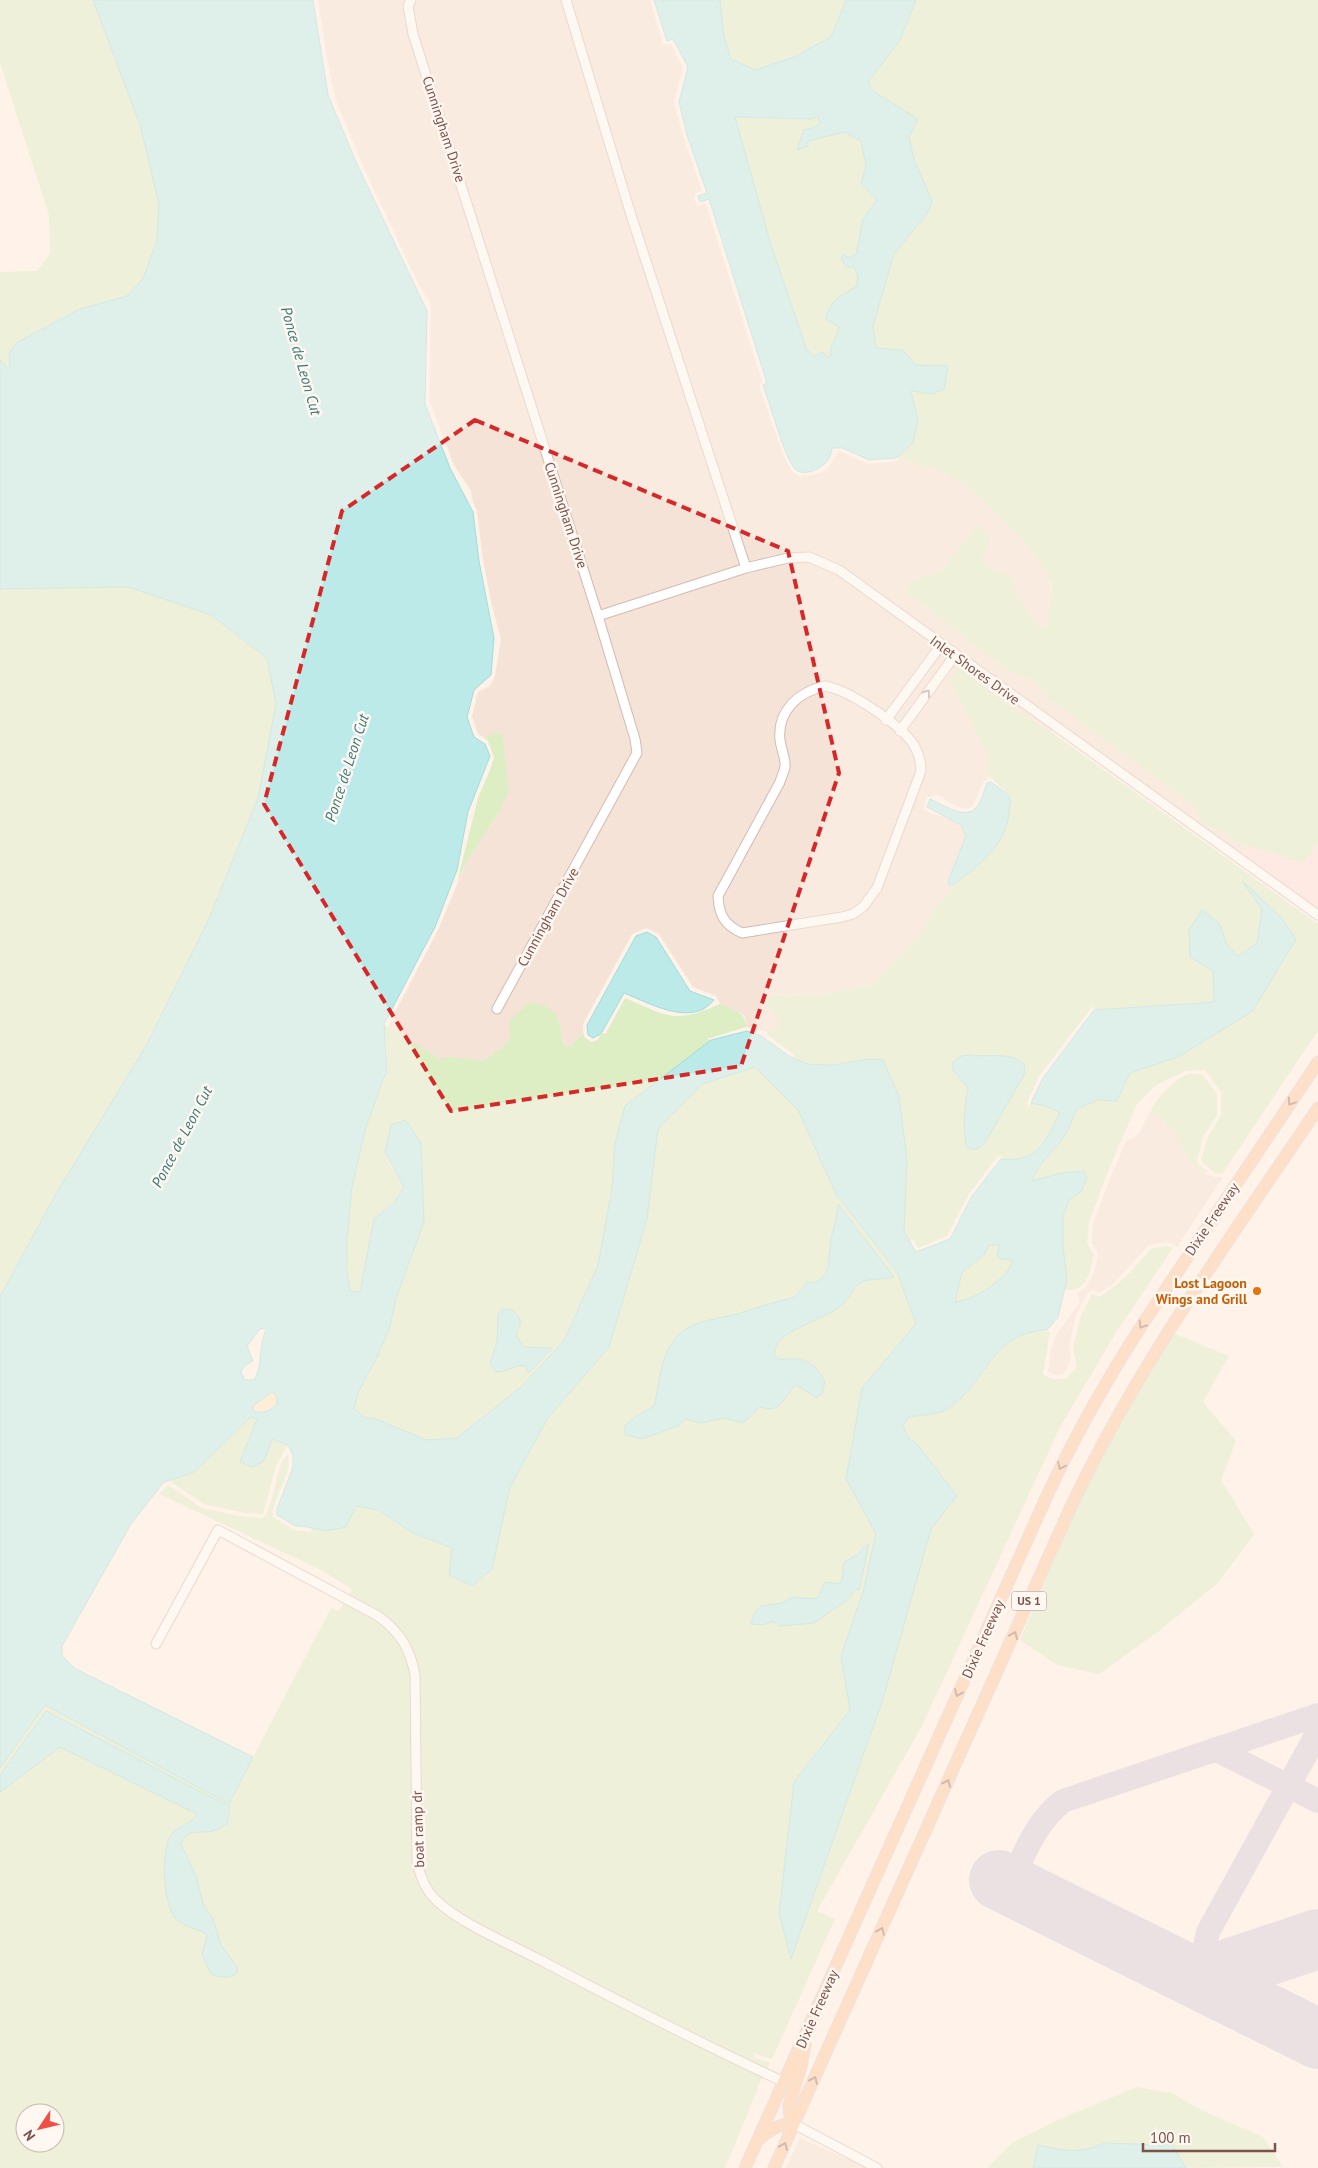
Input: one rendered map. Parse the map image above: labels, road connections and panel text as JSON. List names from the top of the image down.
{
  "streets": {
    "main road": ["Dixie Freeway", "US 1"],
    "street": ["Cunningham Drive", "Inlet Shores Drive", "boat ramp dr"]
  },
  "crossings": [
    ["Cunningham Drive", "Inlet Shores Drive"],
    ["Dixie Freeway", "boat ramp dr"]
  ],
  "water": ["Ponce de Leon Cut"],
  "places": ["Lost Lagoon Wings and Grill"],
  "scale_bar": "100 m",
  "north": "bottom left"
}
